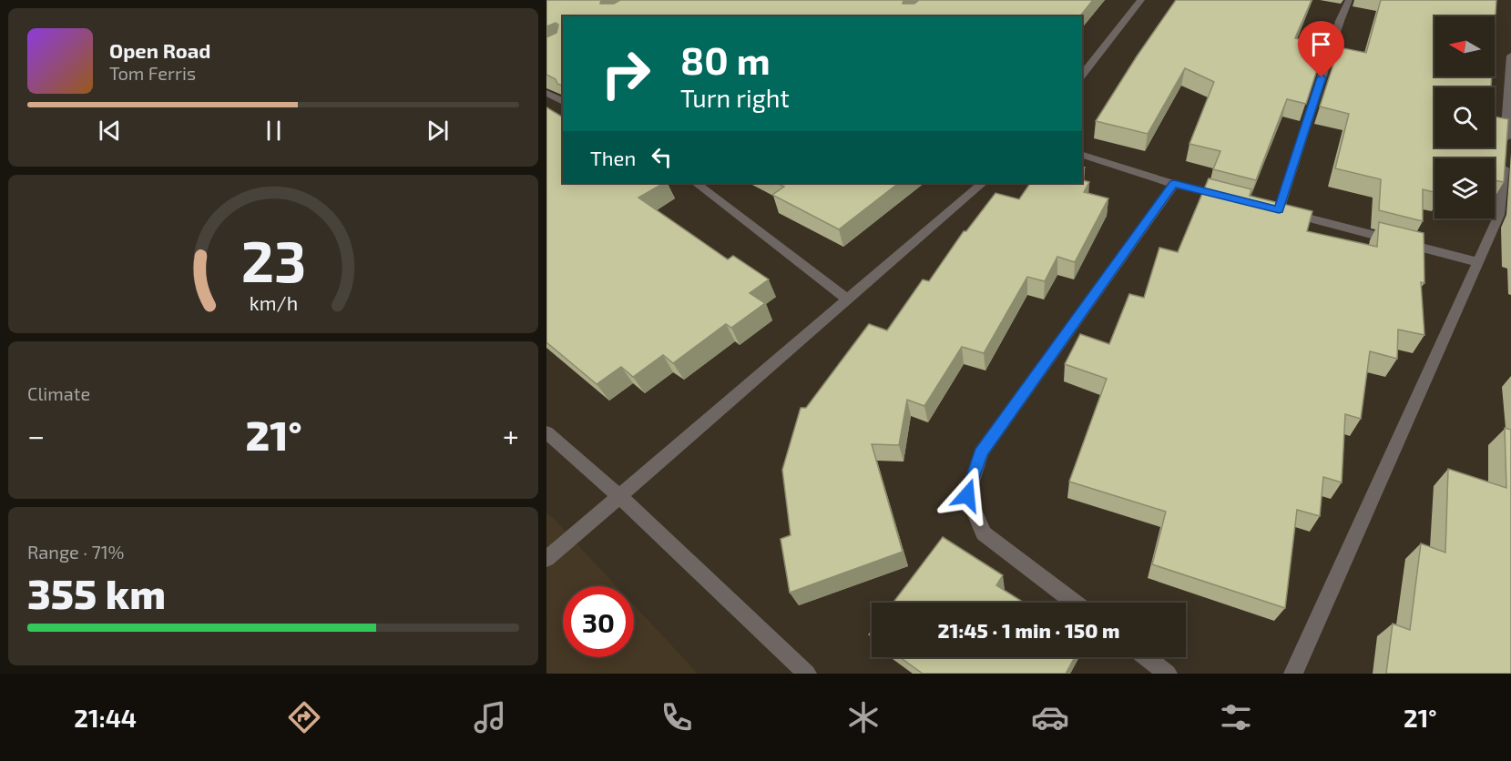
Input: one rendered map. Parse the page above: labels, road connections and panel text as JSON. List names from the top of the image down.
{
  "north": "left",
  "page": {
    "turn": ["80 m", "Turn right"],
    "song": ["Open Road", "Tom Ferris"],
    "then": "Then",
    "tile": [
      "Climate",
      ["Range · 71%", "355 km"]
    ],
    "heat": ["−", "21°", "+"],
    "limit": "30",
    "trip": "21:45 · 1 min · 150 m",
    "tabs": ["21:44", "21°"],
    "gauge": ["23", "km/h"]
  }
}
